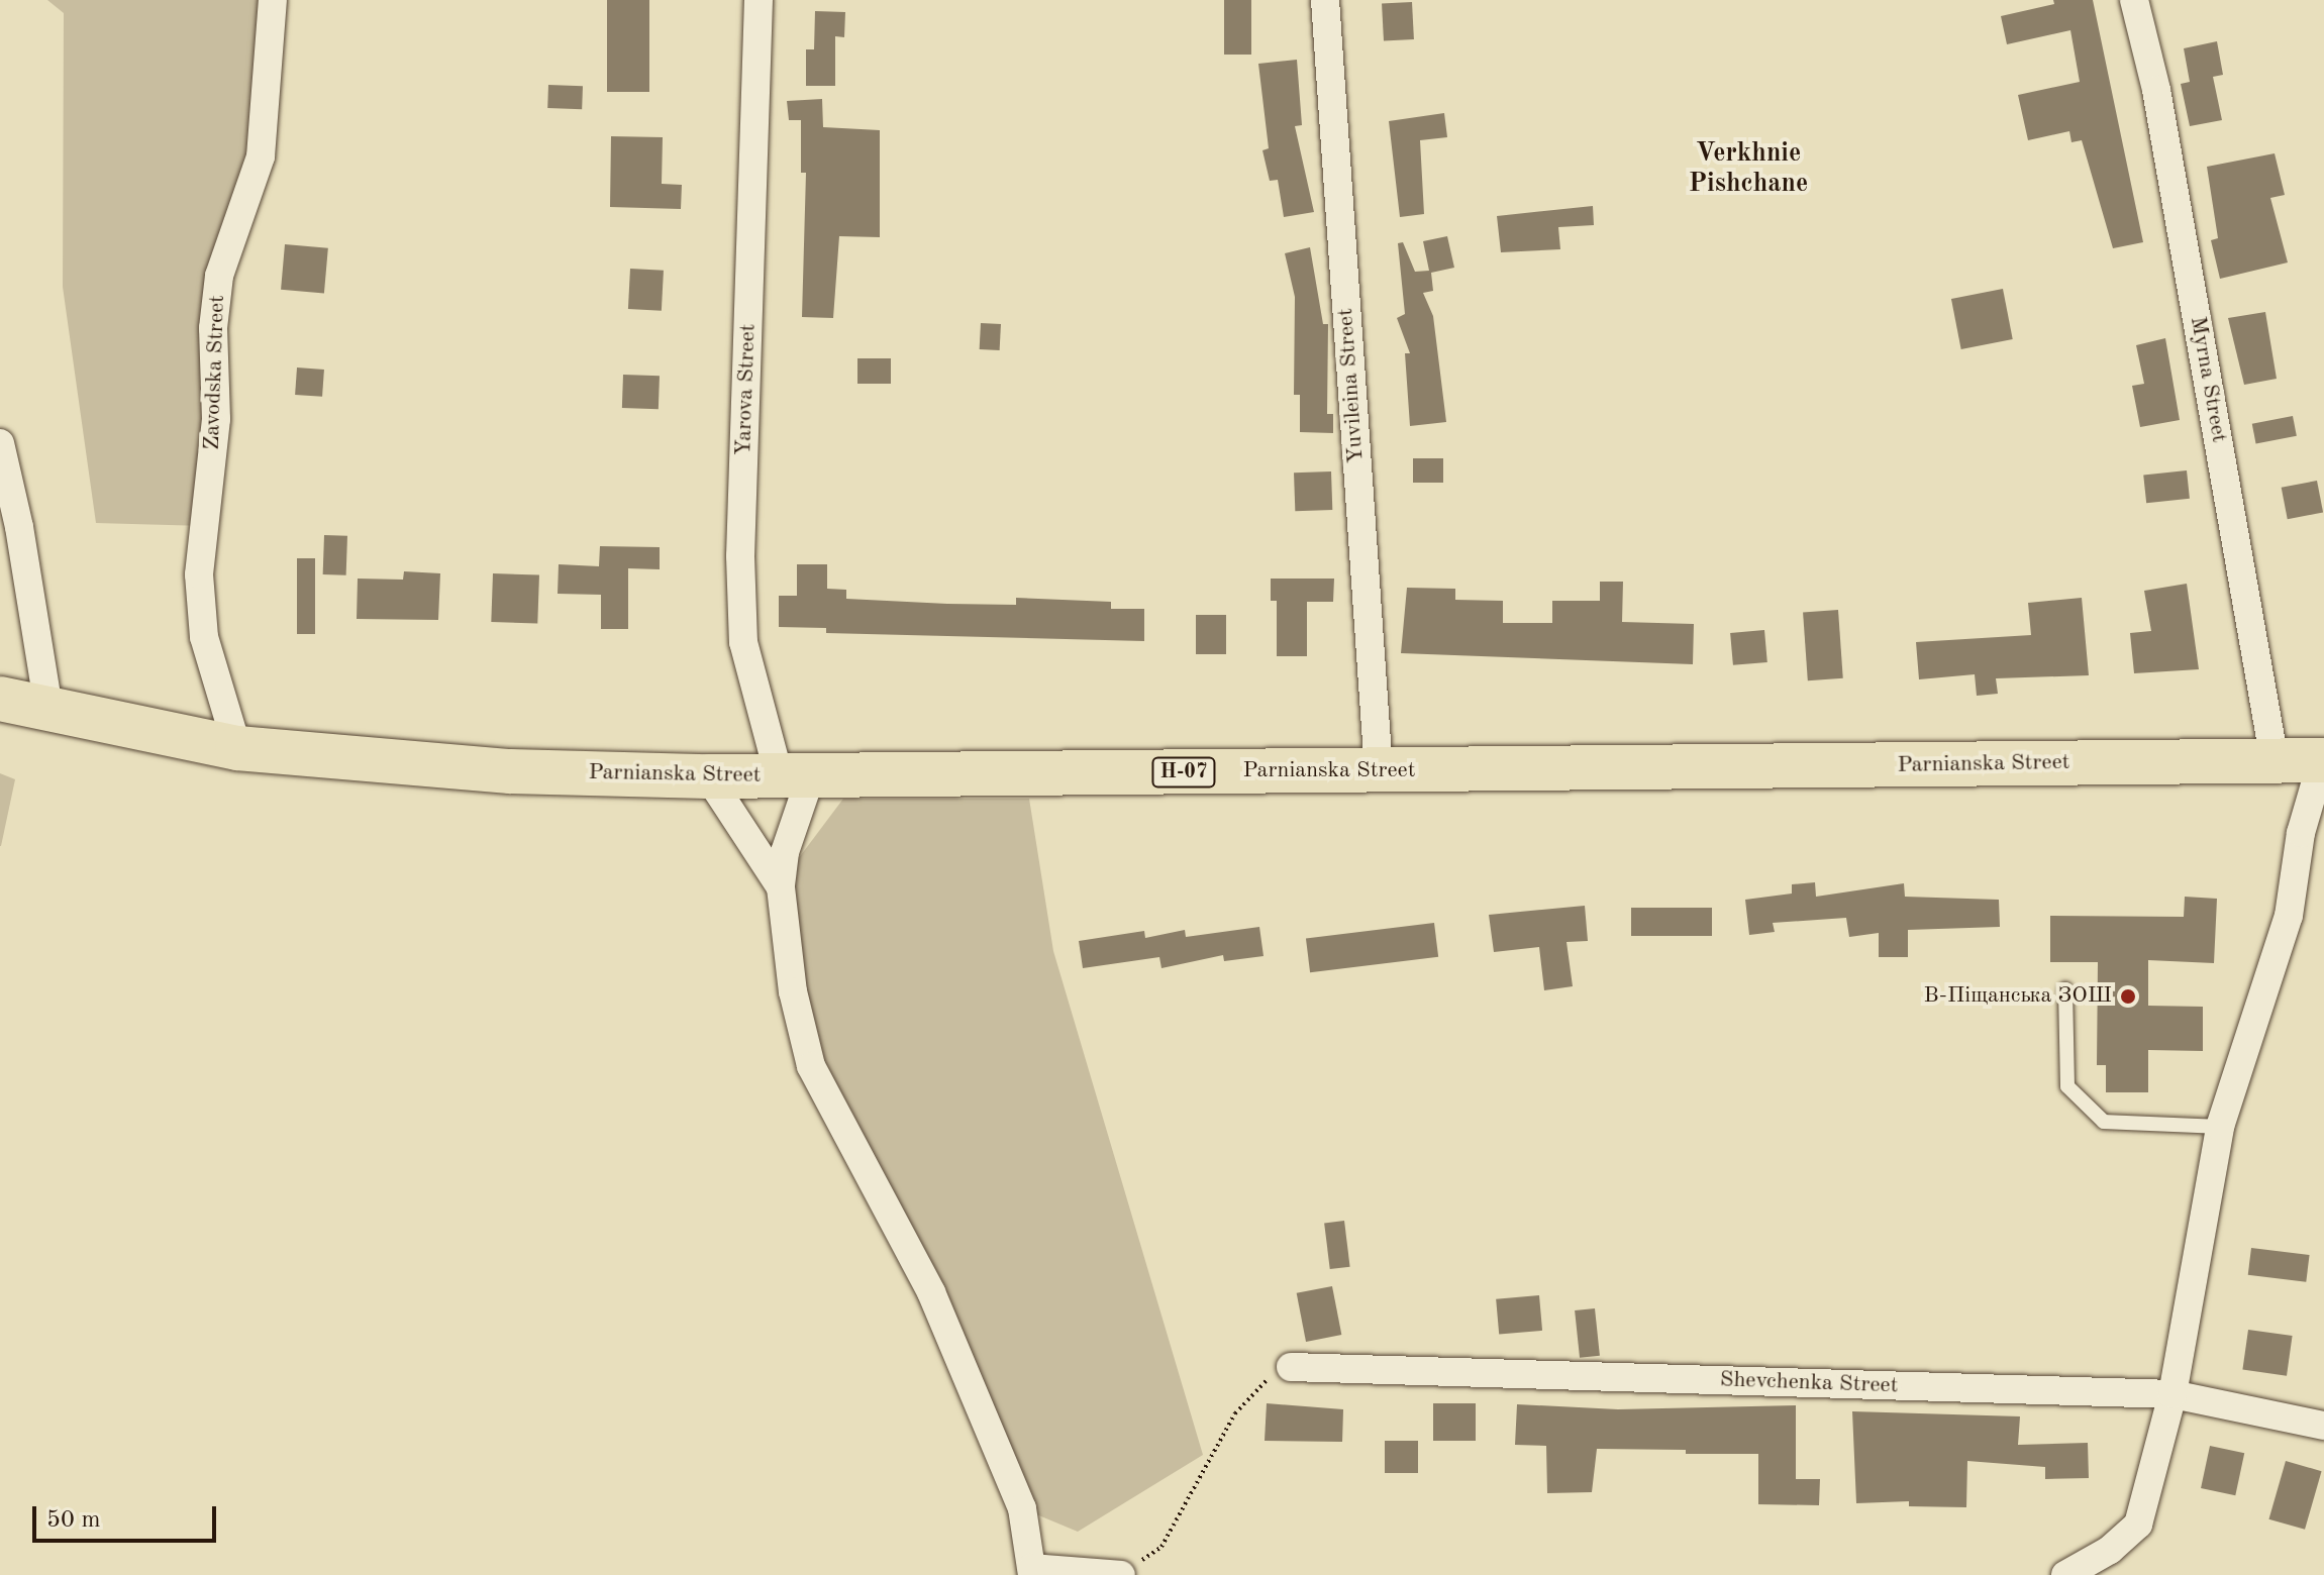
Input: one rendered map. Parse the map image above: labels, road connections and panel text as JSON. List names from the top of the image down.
{
  "streets": {
    "main road": ["Parnianska Street", "Н-07"],
    "street": [
      "Zavodska Street",
      "Myrna Street",
      "Yuvileina Street",
      "Yarova Street",
      "Shevchenka Street"
    ]
  },
  "crossings": [
    ["Zavodska Street", "Parnianska Street"],
    ["Myrna Street", "Parnianska Street"],
    ["Yuvileina Street", "Parnianska Street"],
    ["Yarova Street", "Parnianska Street"],
    ["Parnianska Street", "Н-07"]
  ],
  "districts": ["Verkhnie Pishchane"],
  "places": ["В-Піщанська ЗОШ"],
  "scale_bar": "50 m"
}
